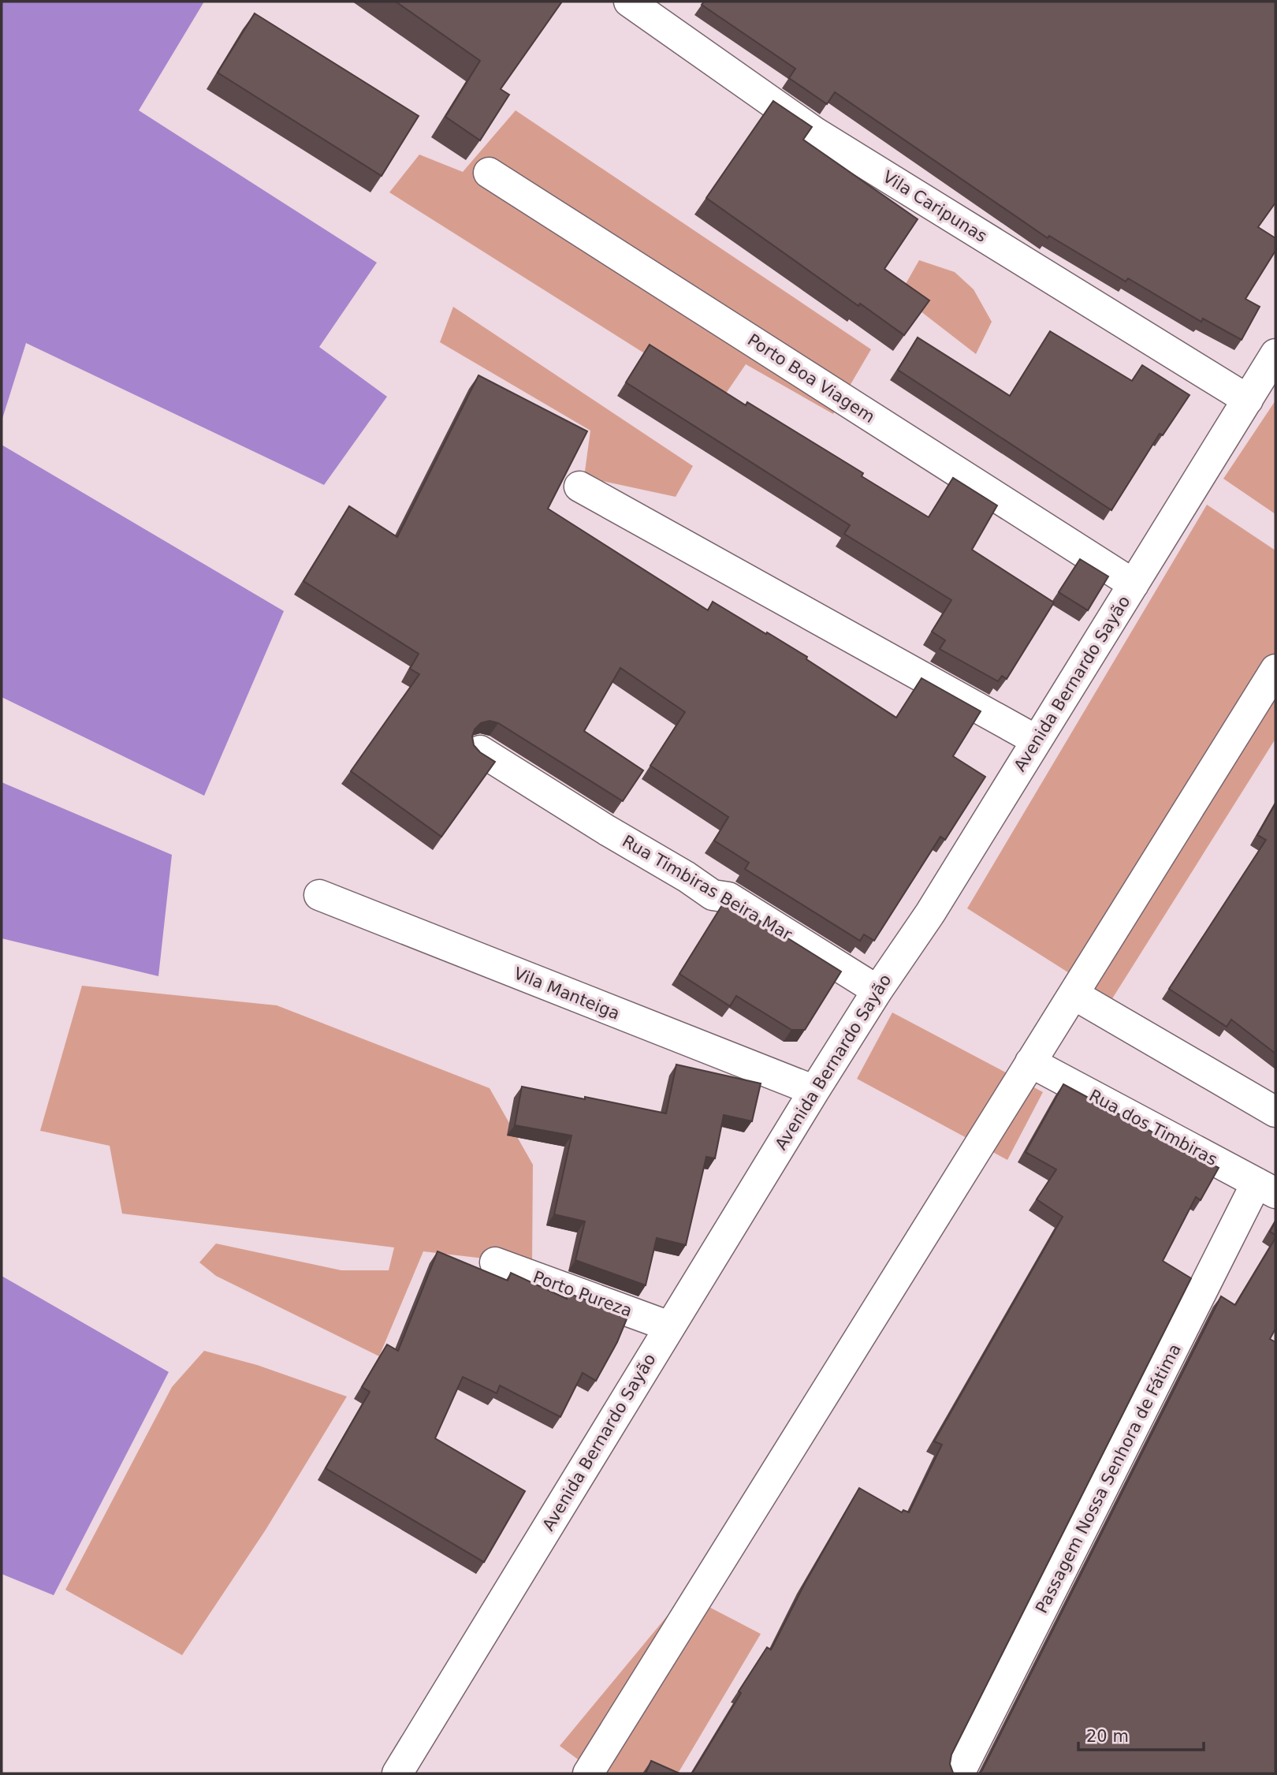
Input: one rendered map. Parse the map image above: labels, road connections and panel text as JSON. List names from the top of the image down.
{
  "streets": {
    "street": [
      "Vila Caripunas",
      "Porto Boa Viagem",
      "Avenida Bernardo Sayão",
      "Rua Timbiras Beira Mar",
      "Vila Manteiga",
      "Rua dos Timbiras",
      "Porto Pureza",
      "Passagem Nossa Senhora de Fátima"
    ]
  },
  "crossings": [
    ["Vila Caripunas", "Avenida Bernardo Sayão"],
    ["Porto Boa Viagem", "Avenida Bernardo Sayão"],
    ["Avenida Bernardo Sayão", "Rua Timbiras Beira Mar"],
    ["Avenida Bernardo Sayão", "Vila Manteiga"],
    ["Avenida Bernardo Sayão", "Porto Pureza"],
    ["Rua dos Timbiras", "Passagem Nossa Senhora de Fátima"]
  ],
  "scale_bar": "20 m"
}
